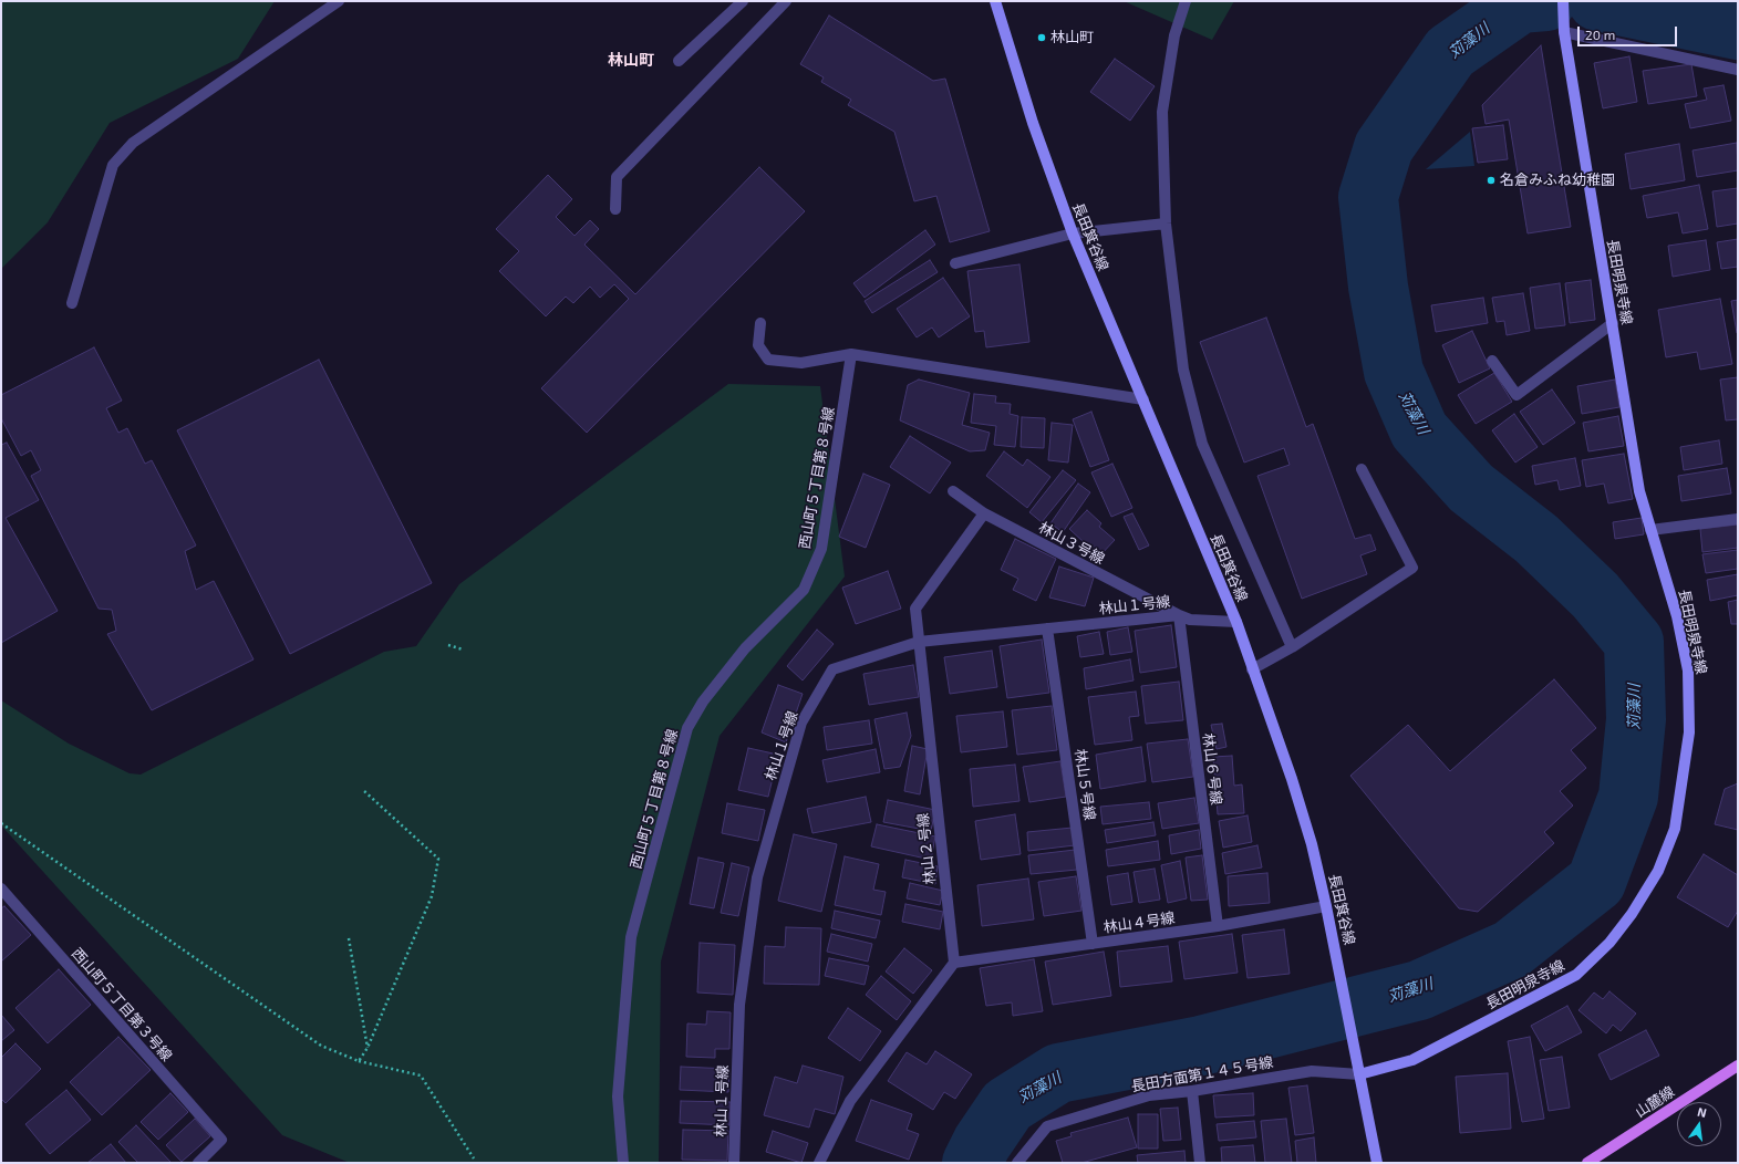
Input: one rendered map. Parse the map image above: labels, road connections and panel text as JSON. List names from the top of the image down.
{
  "streets": {
    "main road": ["山麓線"],
    "street": [
      "長田箕谷線",
      "長田明泉寺線",
      "西山町５丁目第８号線",
      "林山３号線",
      "林山１号線",
      "林山６号線",
      "林山５号線",
      "林山２号線",
      "林山４号線",
      "西山町５丁目第３号線",
      "長田方面第１４５号線"
    ]
  },
  "crossings": [
    ["長田箕谷線", "長田明泉寺線"],
    ["長田箕谷線", "林山１号線"],
    ["長田箕谷線", "林山４号線"],
    ["長田箕谷線", "長田方面第１４５号線"],
    ["長田明泉寺線", "長田方面第１４５号線"],
    ["林山３号線", "林山１号線"],
    ["林山３号線", "林山６号線"],
    ["林山３号線", "林山２号線"],
    ["林山１号線", "林山６号線"],
    ["林山１号線", "林山５号線"],
    ["林山１号線", "林山２号線"],
    ["林山６号線", "林山４号線"],
    ["林山５号線", "林山４号線"],
    ["林山２号線", "林山４号線"]
  ],
  "districts": ["林山町"],
  "water": ["苅藻川"],
  "places": ["林山町", "名倉みふね幼稚園"],
  "scale_bar": "20 m",
  "north": "top"
}
